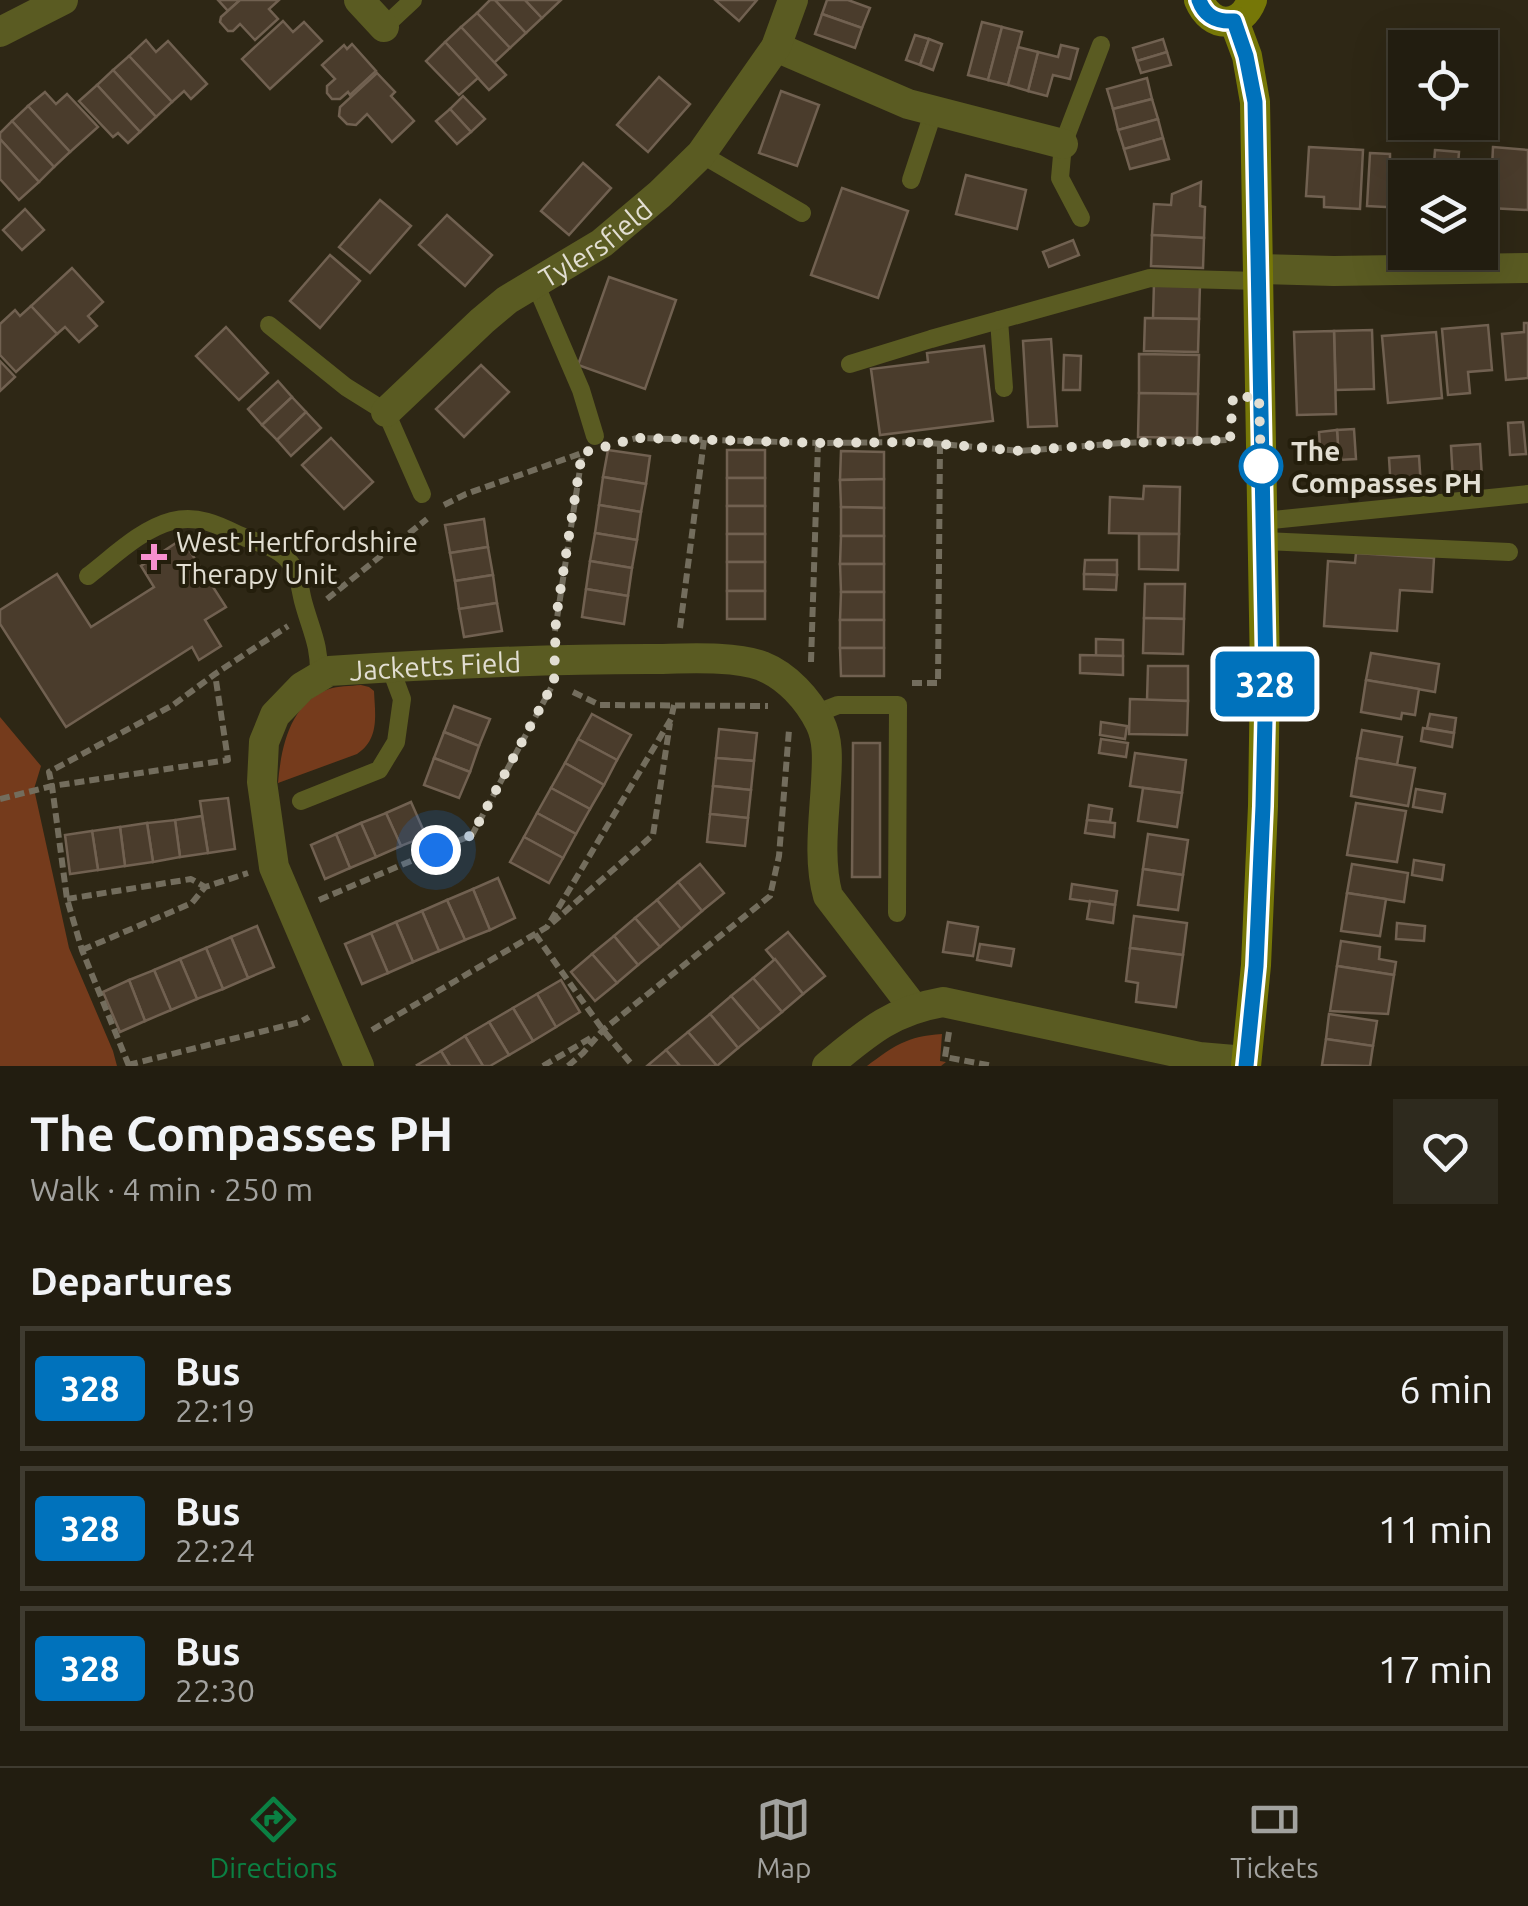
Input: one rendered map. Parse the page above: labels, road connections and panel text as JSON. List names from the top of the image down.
{
  "streets": {
    "street": ["Tylersfield", "Jacketts Field"]
  },
  "places": {
    "other": ["The Compasses PH"],
    "health": ["West Hertfordshire Therapy Unit"]
  },
  "lines": ["bus line 328"],
  "page": {
    "on_map": "328",
    "heading": [
      ["The Compasses PH", "Walk · 4 min · 250 m"],
      "Departures"
    ],
    "list": [
      {
        "mark": "328",
        "name": "Bus",
        "note": "22:19",
        "value": "6 min"
      },
      {
        "mark": "328",
        "name": "Bus",
        "note": "22:24",
        "value": "11 min"
      },
      {
        "mark": "328",
        "name": "Bus",
        "note": "22:30",
        "value": "17 min"
      }
    ],
    "tabs": ["Directions", "Map", "Tickets"]
  }
}
